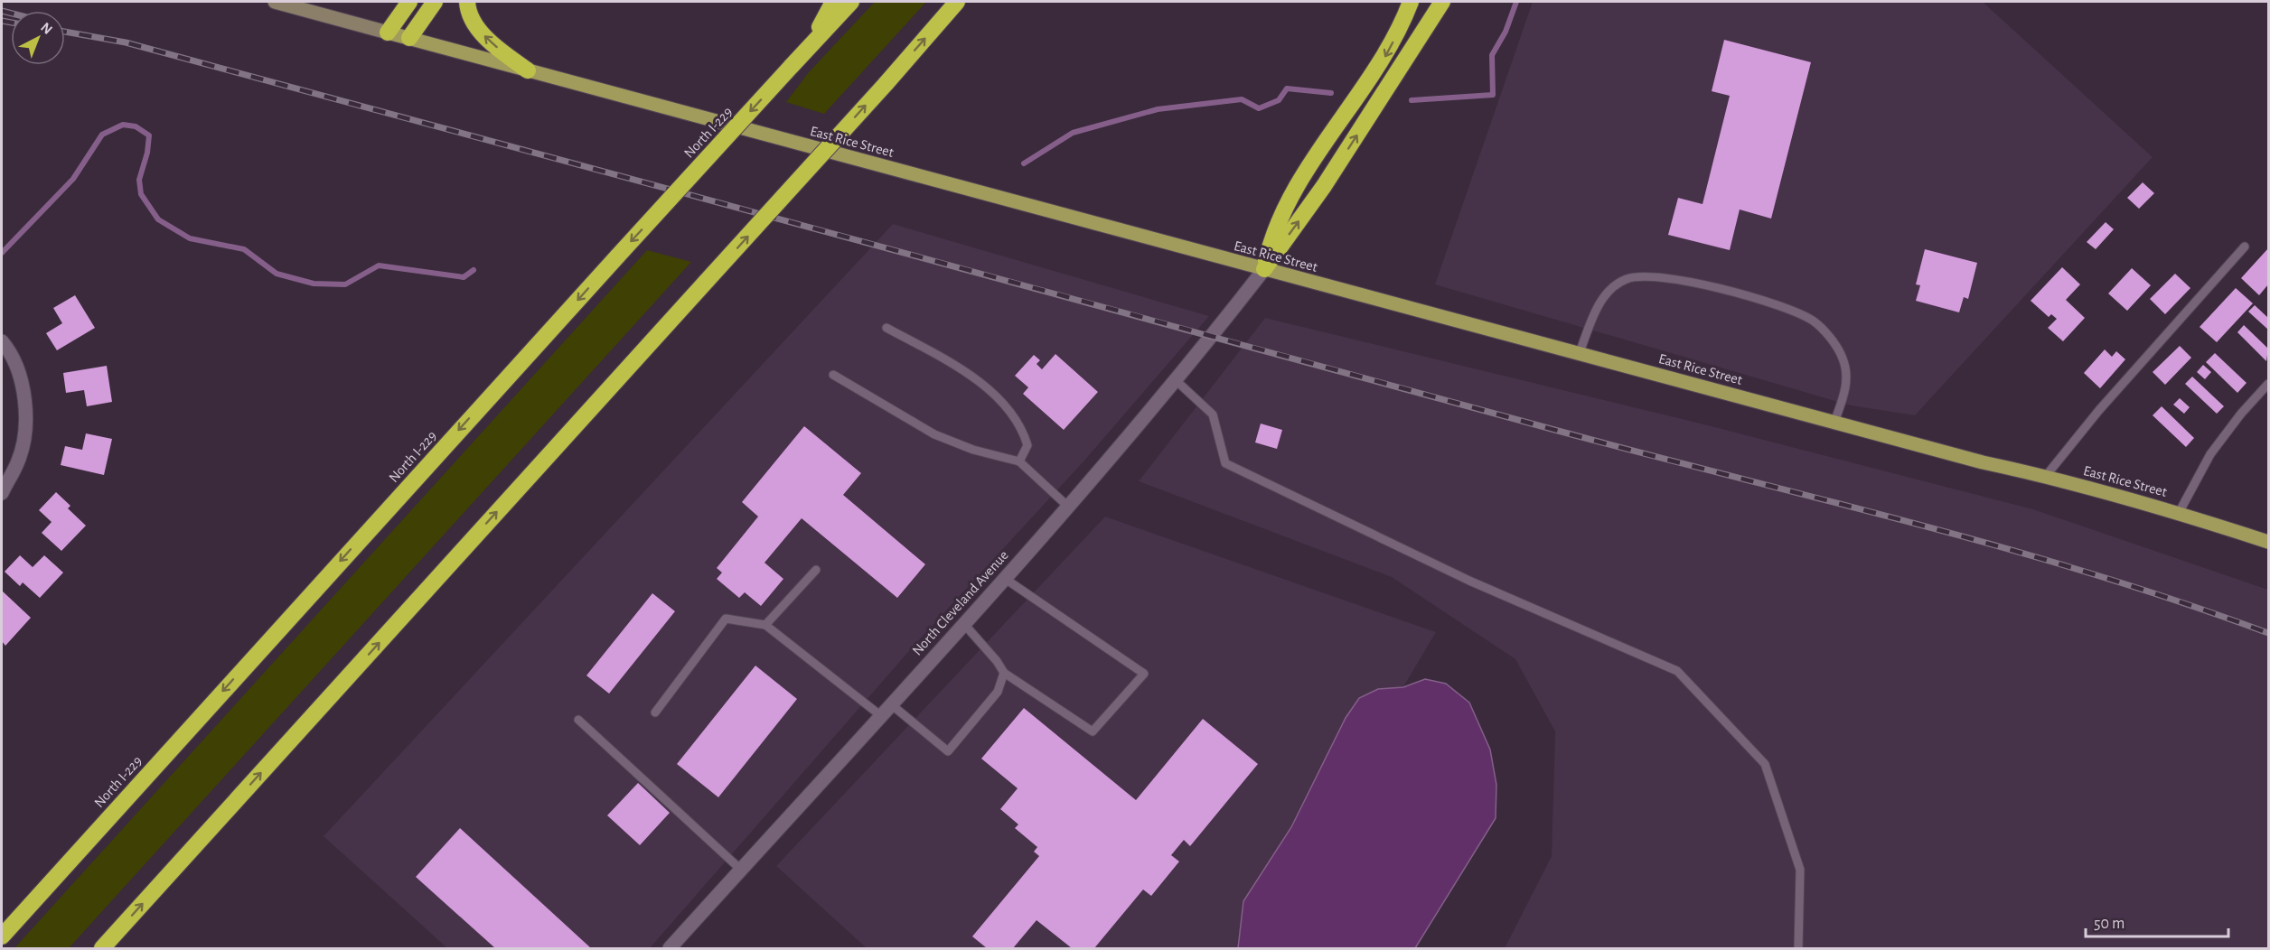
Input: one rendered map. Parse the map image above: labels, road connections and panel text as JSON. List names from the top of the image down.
{
  "streets": {
    "highway": ["North I-229"],
    "main road": ["East Rice Street"],
    "street": ["North Cleveland Avenue"]
  },
  "crossings": [
    ["East Rice Street", "North Cleveland Avenue"]
  ],
  "scale_bar": "50 m",
  "north": "top right"
}
